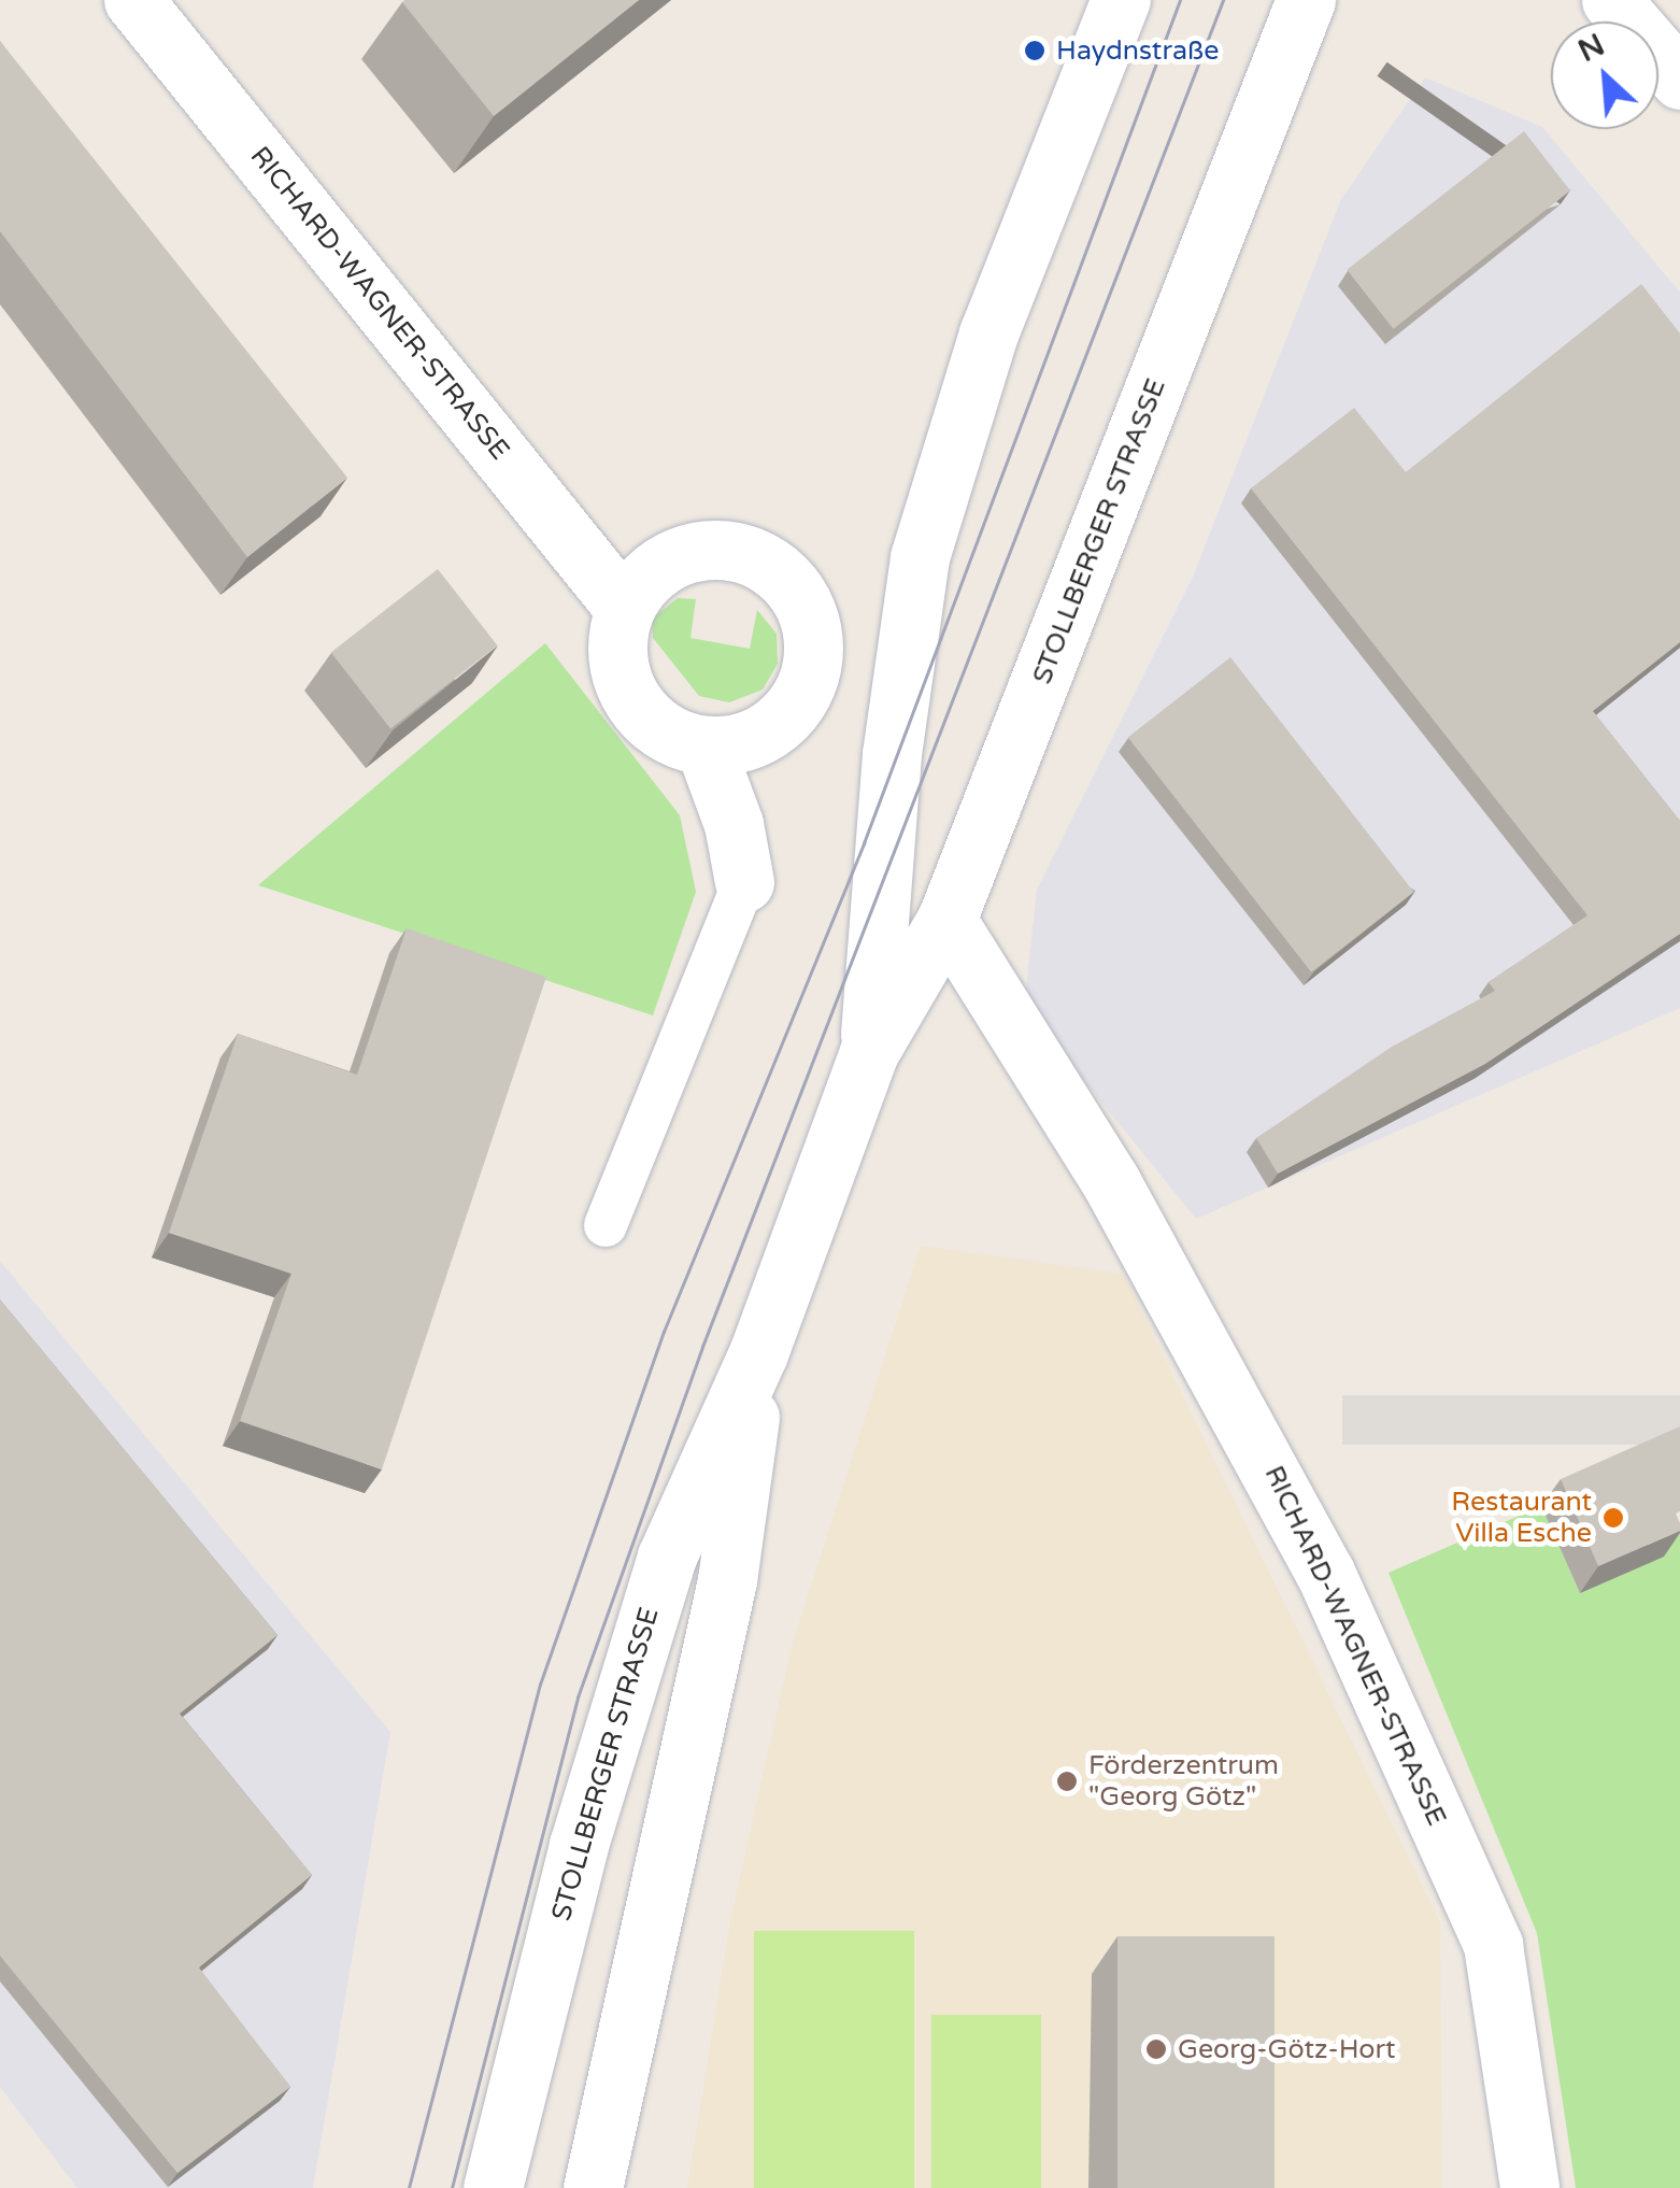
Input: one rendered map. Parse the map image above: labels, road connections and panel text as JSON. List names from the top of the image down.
{
  "streets": {
    "main road": ["RICHARD-WAGNER-STRASSE", "STOLLBERGER STRASSE"]
  },
  "crossings": [
    ["RICHARD-WAGNER-STRASSE", "STOLLBERGER STRASSE"]
  ],
  "places": [
    "Haydnstraße",
    "Restaurant Villa Esche",
    "Förderzentrum \"Georg Götz\"",
    "Georg-Götz-Hort"
  ],
  "north": "top left"
}
